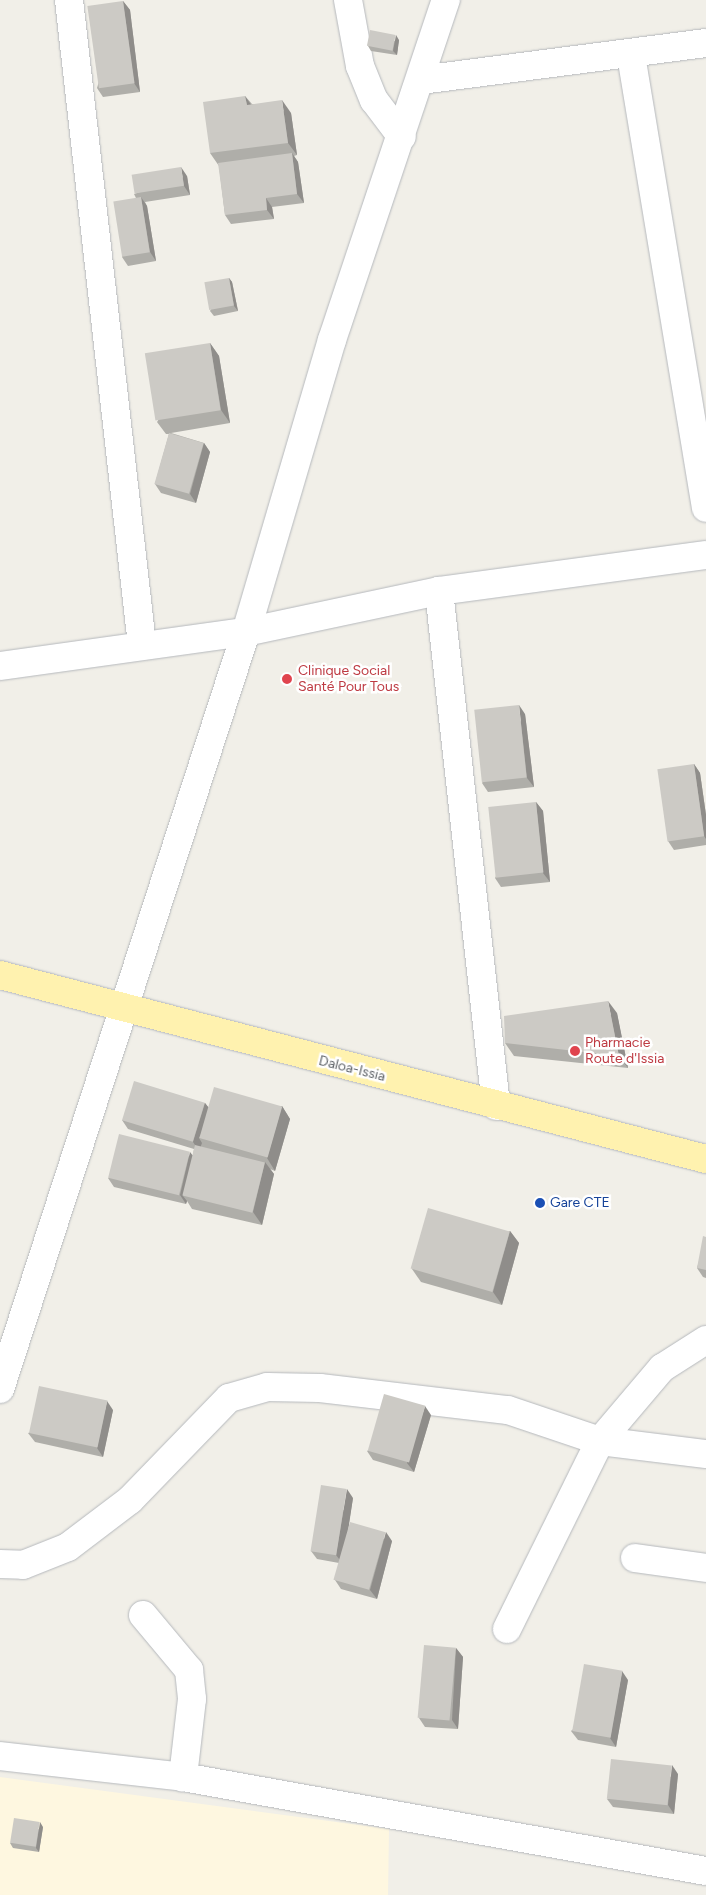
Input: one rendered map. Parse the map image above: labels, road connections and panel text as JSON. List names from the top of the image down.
{
  "streets": {
    "main road": ["Daloa-Issia"]
  },
  "places": ["Clinique Social Santé Pour Tous", "Pharmacie Route d'Issia", "Gare CTE"]
}
